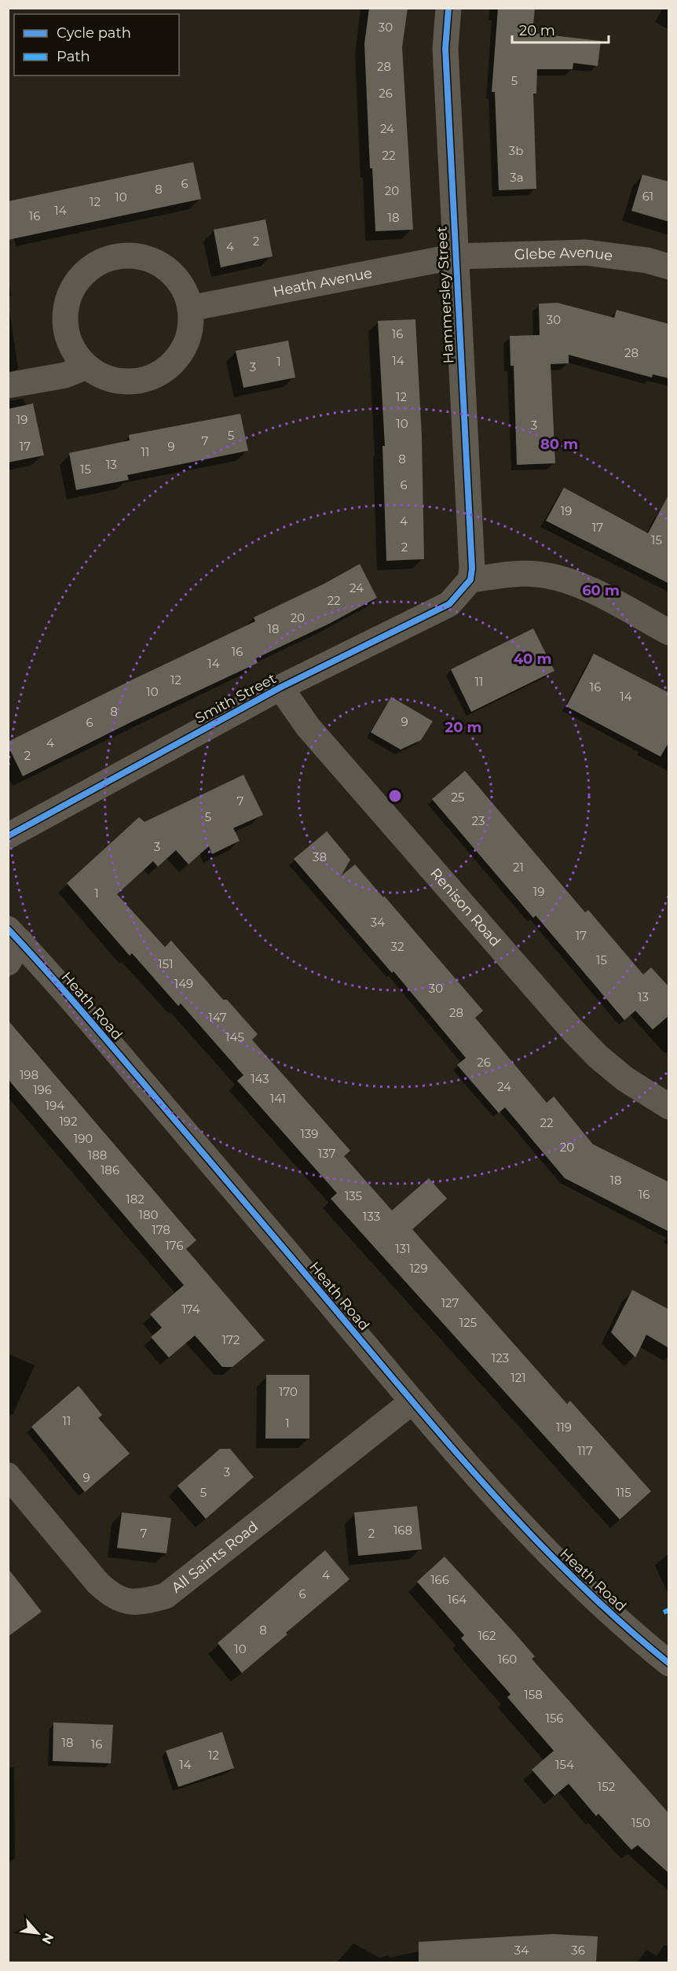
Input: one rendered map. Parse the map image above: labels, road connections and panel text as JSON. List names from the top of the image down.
{
  "streets": {
    "street": [
      "Glebe Avenue",
      "Heath Avenue",
      "Hammersley Street",
      "Smith Street",
      "Renison Road",
      "Heath Road",
      "All Saints Road"
    ]
  },
  "crossings": [
    ["Glebe Avenue", "Heath Avenue"],
    ["Glebe Avenue", "Hammersley Street"],
    ["Heath Avenue", "Hammersley Street"],
    ["Hammersley Street", "Smith Street"],
    ["Smith Street", "Renison Road"],
    ["Heath Road", "All Saints Road"]
  ],
  "house_numbers": [
    "30",
    "28",
    "5",
    "26",
    "24",
    "3b",
    "22",
    "3a",
    "6",
    "8",
    "20",
    "61",
    "10",
    "12",
    "14",
    "16",
    "18",
    "2",
    "4",
    "30",
    "16",
    "28",
    "14",
    "1",
    "3",
    "12",
    "19",
    "10",
    "3",
    "5",
    "7",
    "17",
    "9",
    "11",
    "8",
    "13",
    "15",
    "6",
    "19",
    "4",
    "17",
    "15",
    "2",
    "24",
    "22",
    "20",
    "18",
    "16",
    "14",
    "12",
    "11",
    "16",
    "10",
    "14",
    "8",
    "9",
    "6",
    "4",
    "2",
    "25",
    "7",
    "5",
    "23",
    "3",
    "38",
    "21",
    "19",
    "1",
    "34",
    "17",
    "32",
    "15",
    "151",
    "149",
    "30",
    "13",
    "28",
    "147",
    "145",
    "26",
    "198",
    "143",
    "24",
    "196",
    "141",
    "194",
    "192",
    "22",
    "139",
    "190",
    "20",
    "137",
    "188",
    "186",
    "18",
    "16",
    "135",
    "182",
    "180",
    "133",
    "178",
    "176",
    "131",
    "129",
    "127",
    "174",
    "125",
    "172",
    "123",
    "121",
    "170",
    "11",
    "1",
    "119",
    "117",
    "3",
    "9",
    "5",
    "115",
    "168",
    "7",
    "2",
    "4",
    "166",
    "6",
    "164",
    "8",
    "162",
    "10",
    "160",
    "158",
    "156",
    "18",
    "16",
    "12",
    "14",
    "154",
    "152",
    "150",
    "34",
    "36"
  ],
  "legend": ["Cycle path", "Path"],
  "scale_bar": "20 m",
  "north": "bottom right",
  "rings": [
    "80 m",
    "60 m",
    "40 m",
    "20 m"
  ]
}
